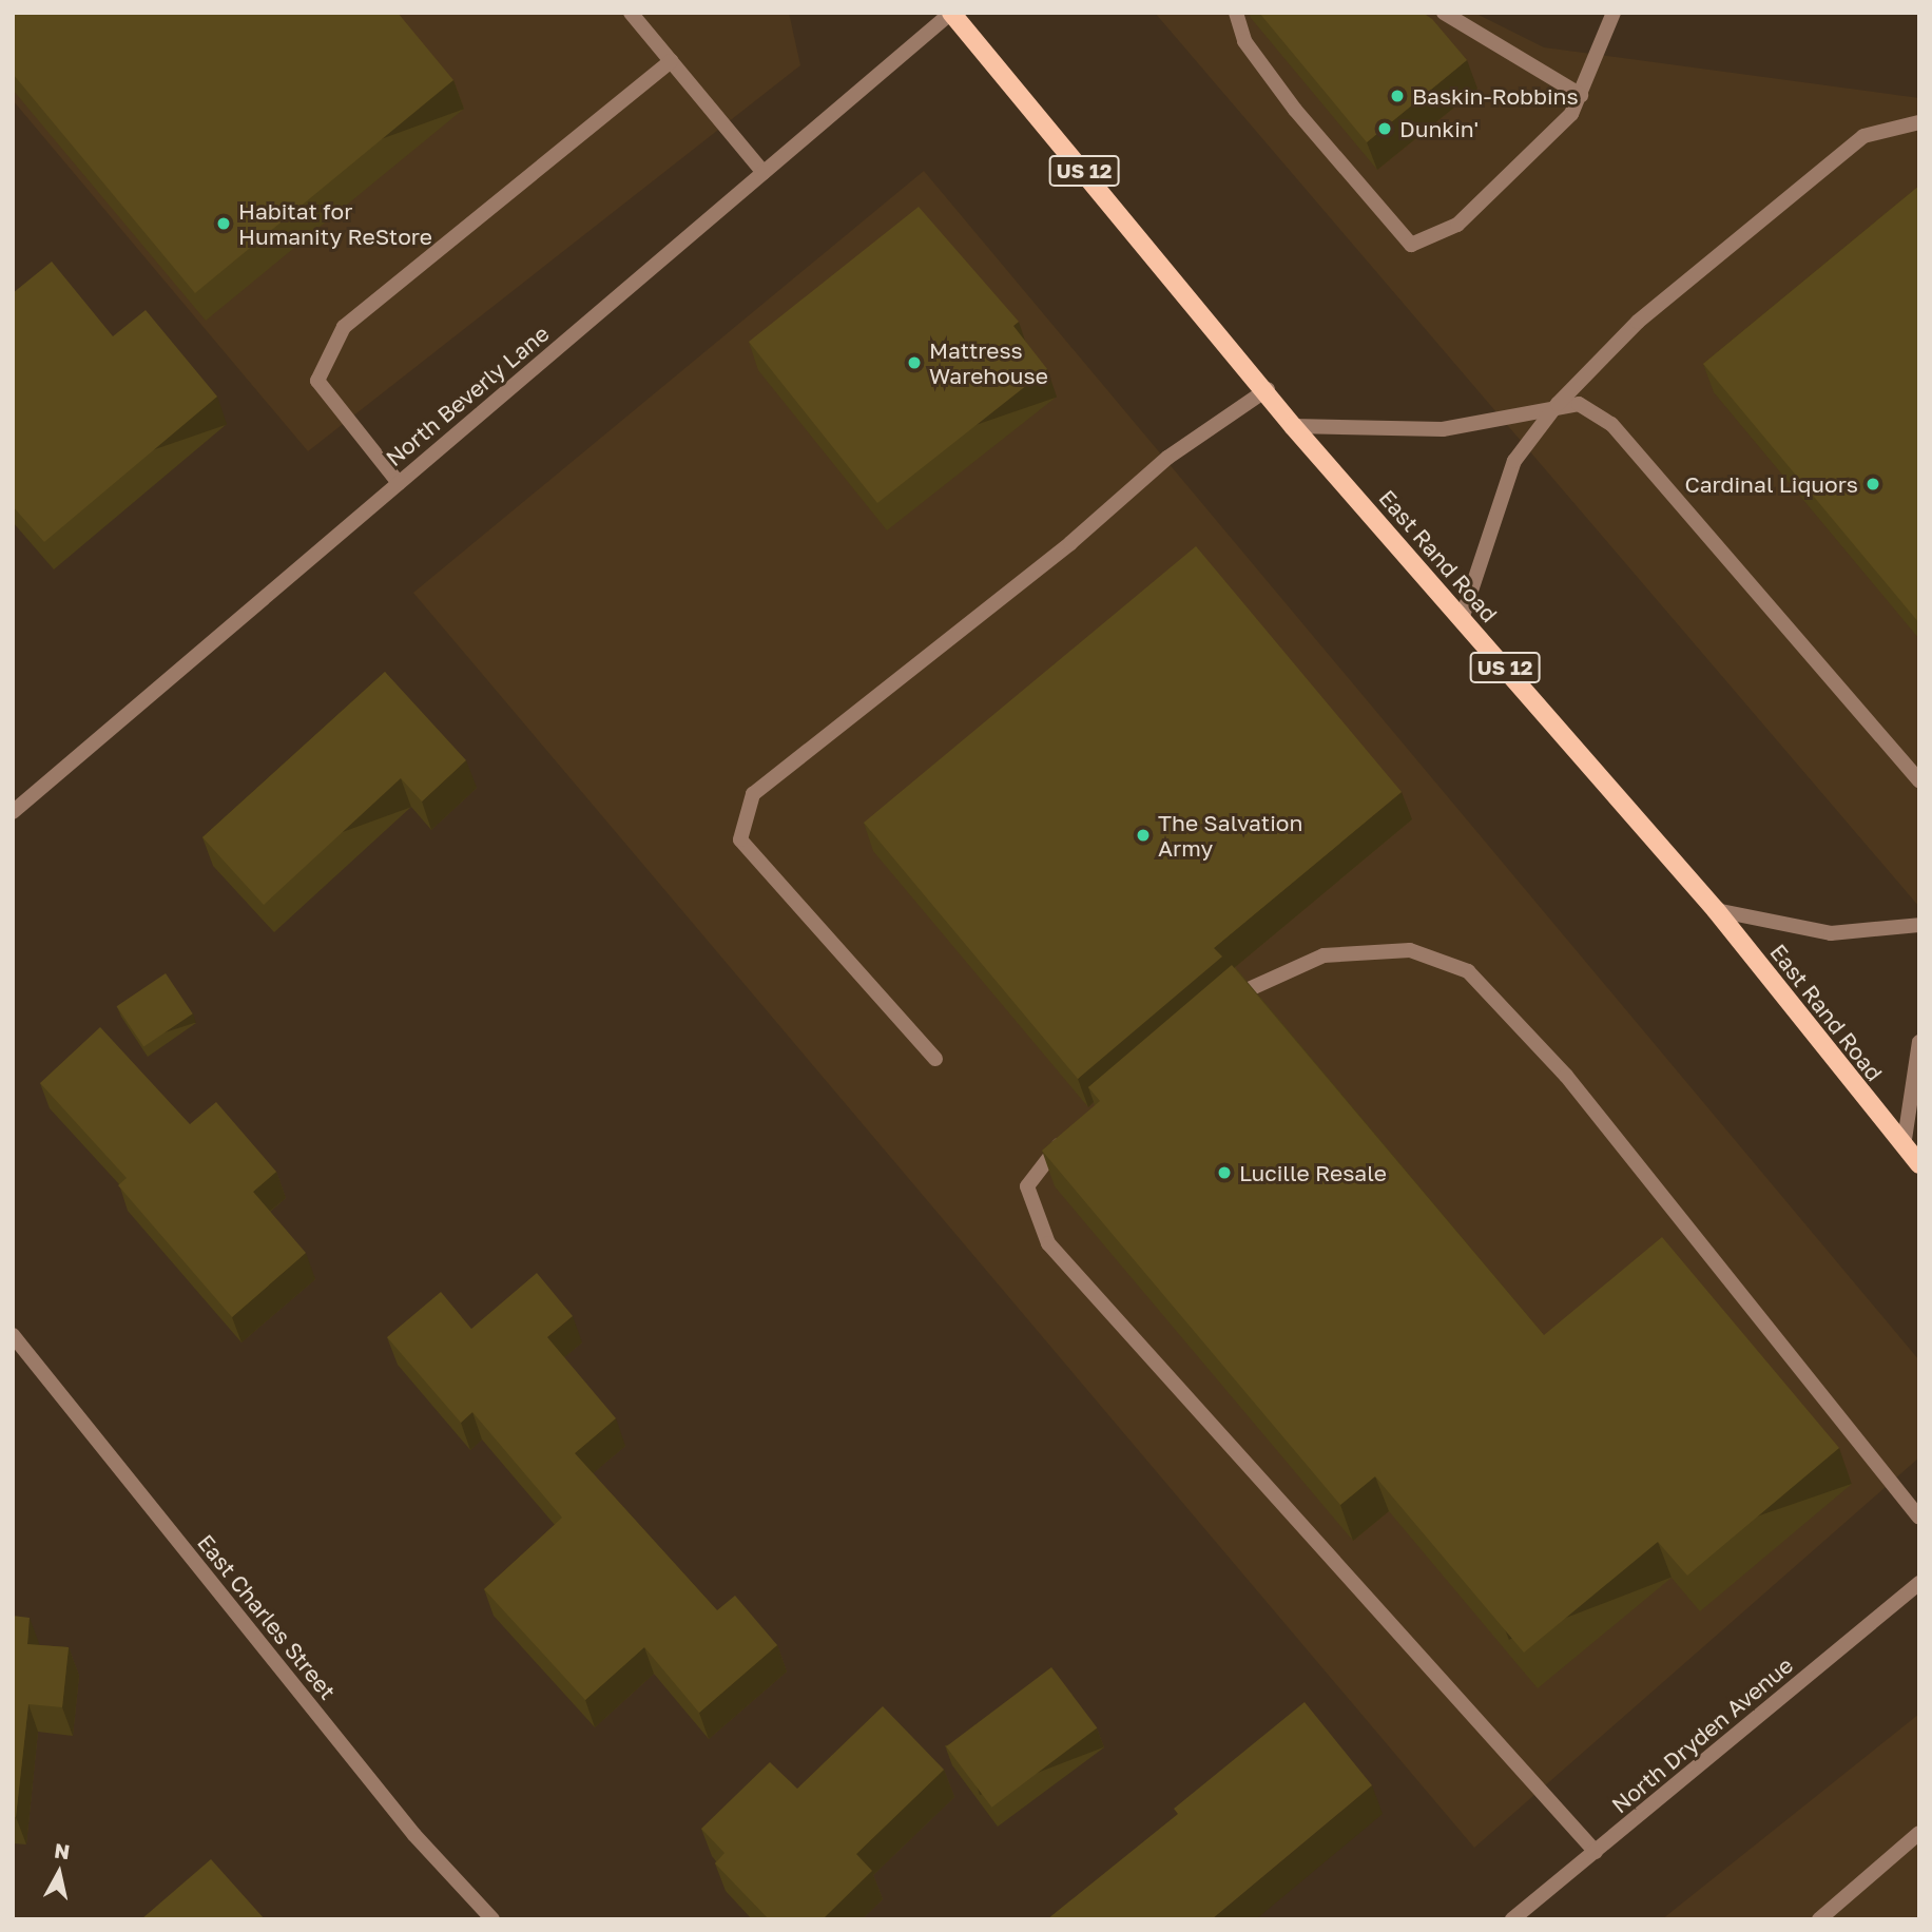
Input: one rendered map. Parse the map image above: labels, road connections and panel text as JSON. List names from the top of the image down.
{
  "streets": {
    "main road": ["US 12", "East Rand Road"],
    "street": ["North Beverly Lane", "East Charles Street", "North Dryden Avenue"]
  },
  "crossings": [
    ["North Beverly Lane", "East Rand Road"]
  ],
  "places": [
    "Baskin-Robbins",
    "Dunkin'",
    "Habitat for Humanity ReStore",
    "Mattress Warehouse",
    "Cardinal Liquors",
    "The Salvation Army",
    "Lucille Resale"
  ],
  "north": "top"
}
